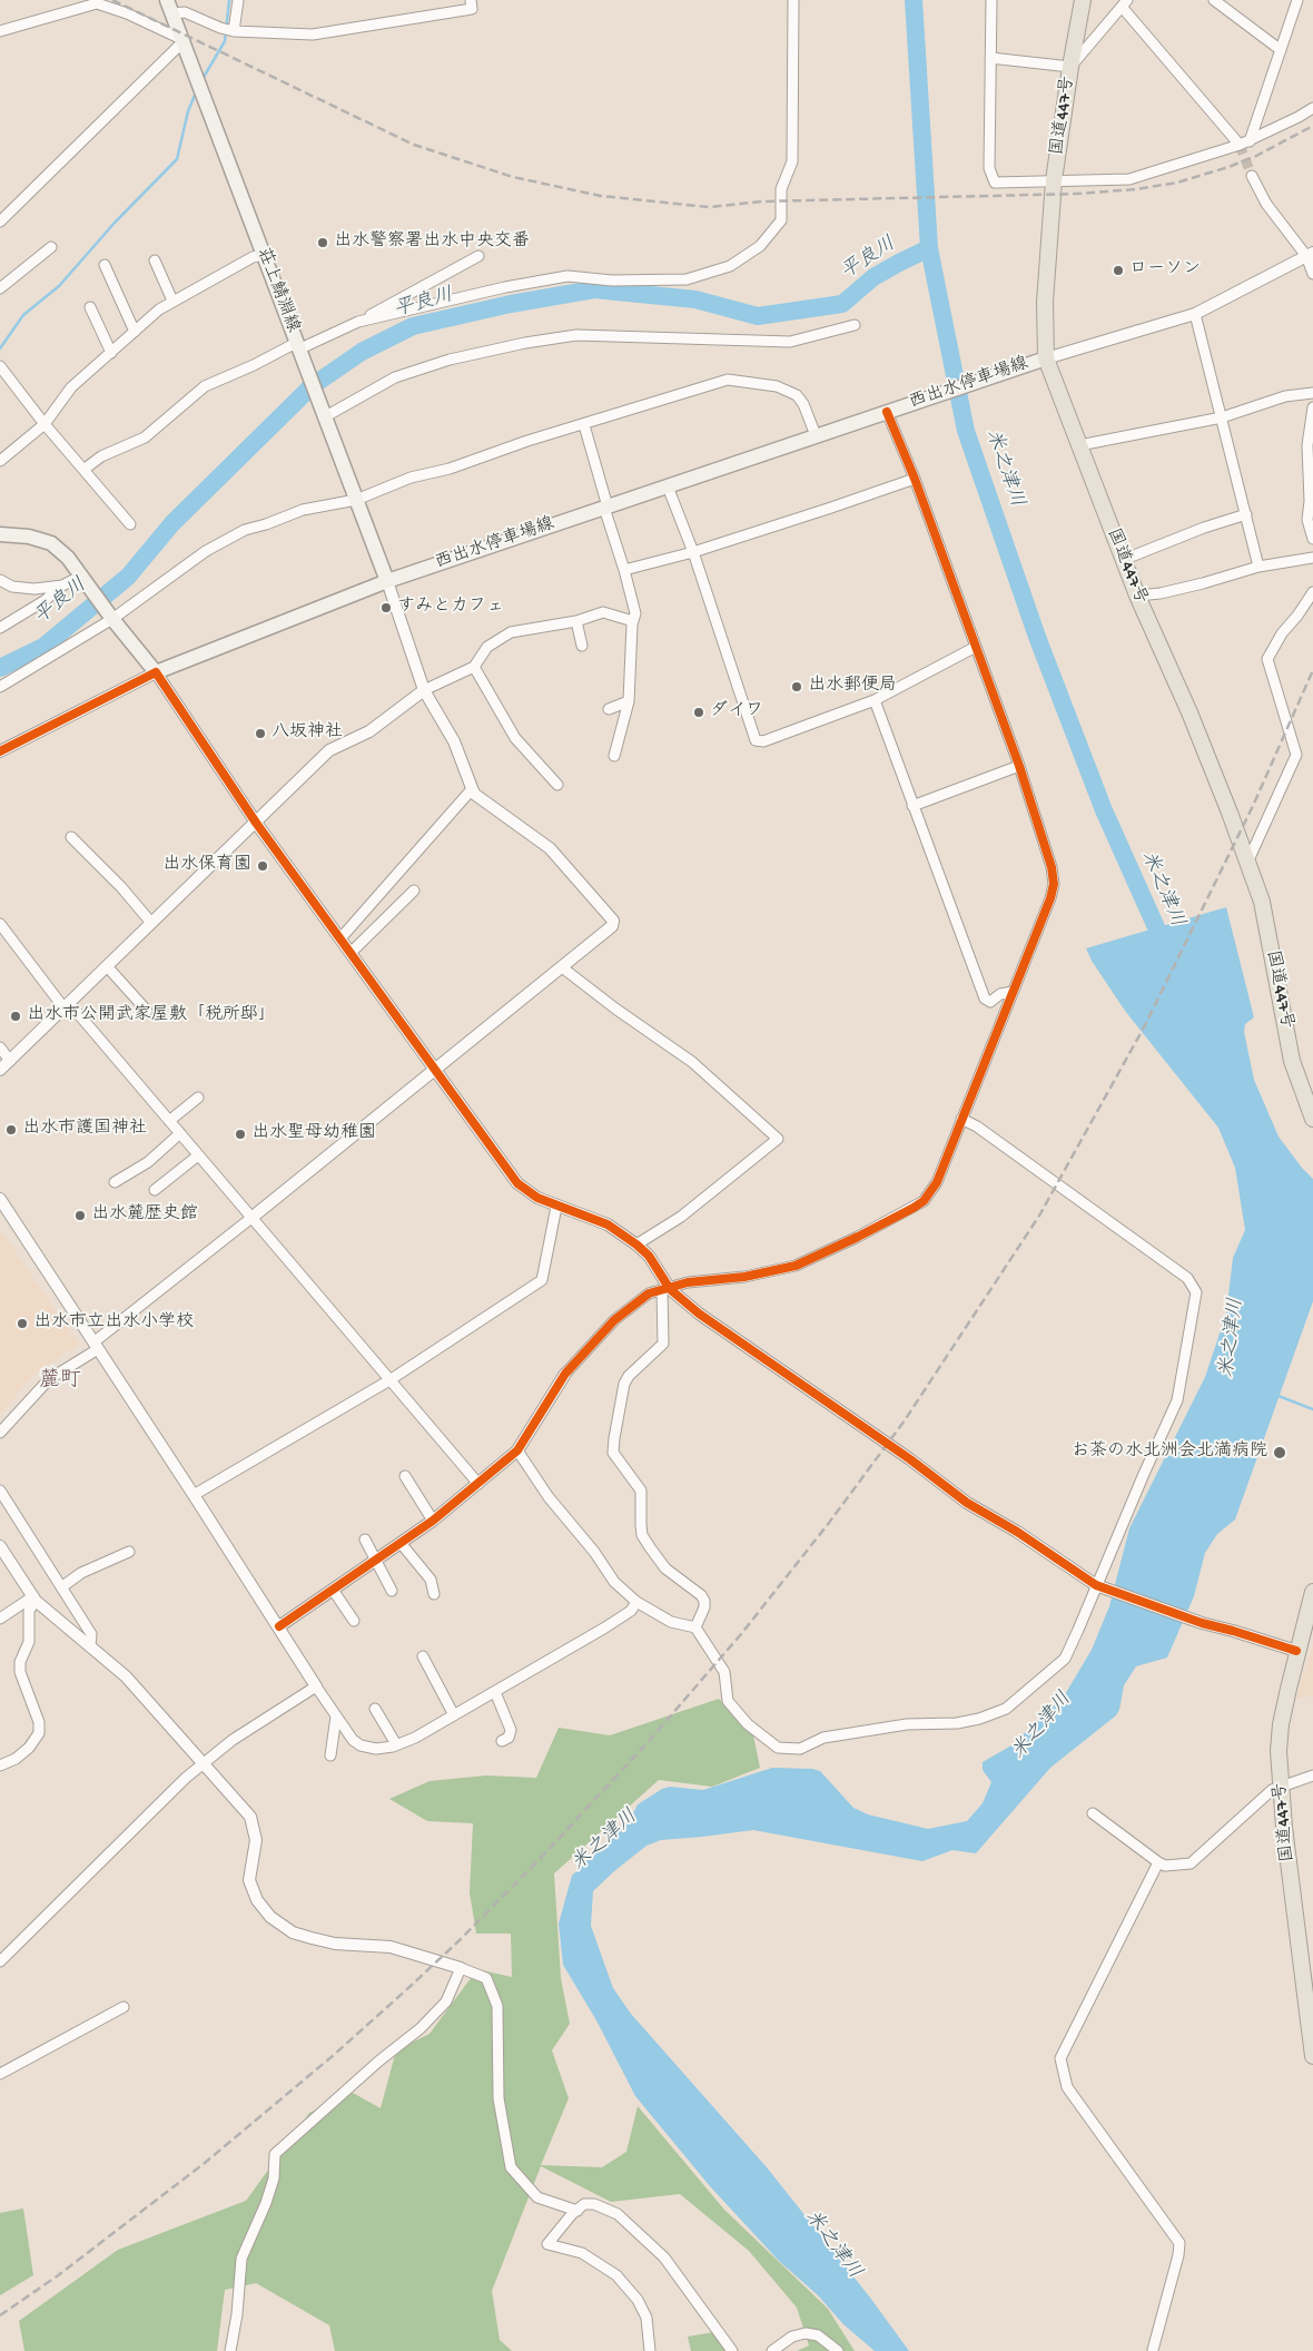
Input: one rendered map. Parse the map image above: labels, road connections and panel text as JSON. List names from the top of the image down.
{
  "streets": {
    "highway": ["国道447号"],
    "main road": ["荘上鯖淵線", "西出水停車場線"]
  },
  "crossings": [
    ["国道447号", "西出水停車場線"],
    ["荘上鯖淵線", "西出水停車場線"]
  ],
  "districts": ["麓町"],
  "water": ["平良川", "米之津川"],
  "places": [
    "出水警察署出水中央交番",
    "ローソン",
    "すみとカフェ",
    "出水郵便局",
    "ダイワ",
    "八坂神社",
    "出水保育園",
    "出水市公開武家屋敷「税所邸」",
    "出水市護国神社",
    "出水聖母幼稚園",
    "出水麓歴史館",
    "出水市立出水小学校",
    "お茶の水北洲会北満病院"
  ]
}
